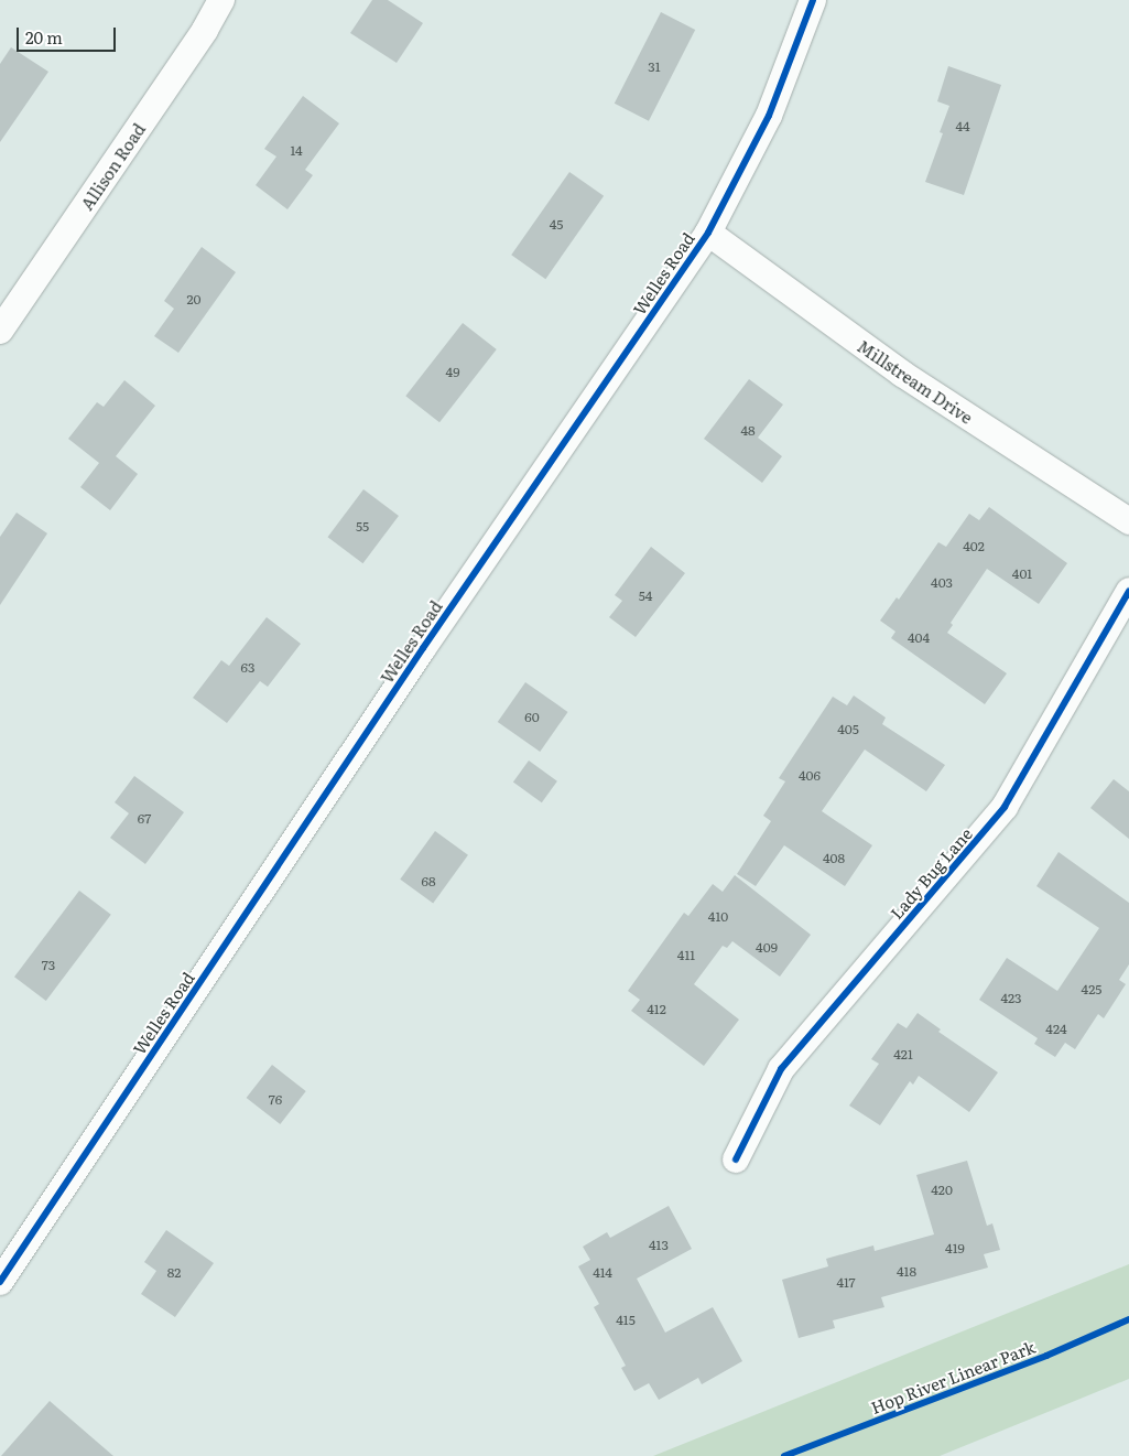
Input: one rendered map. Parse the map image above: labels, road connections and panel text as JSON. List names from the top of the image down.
{
  "streets": {
    "street": [
      "Allison Road",
      "Welles Road",
      "Millstream Drive",
      "Lady Bug Lane"
    ],
    "cycle path": ["Hop River Linear Park"]
  },
  "crossings": [
    ["Welles Road", "Millstream Drive"]
  ],
  "house_numbers": [
    "31",
    "44",
    "14",
    "45",
    "20",
    "49",
    "48",
    "55",
    "402",
    "401",
    "403",
    "54",
    "404",
    "63",
    "60",
    "405",
    "406",
    "67",
    "408",
    "68",
    "410",
    "409",
    "411",
    "73",
    "425",
    "423",
    "412",
    "424",
    "421",
    "76",
    "420",
    "413",
    "419",
    "418",
    "82",
    "414",
    "417",
    "415"
  ],
  "scale_bar": "20 m"
}
